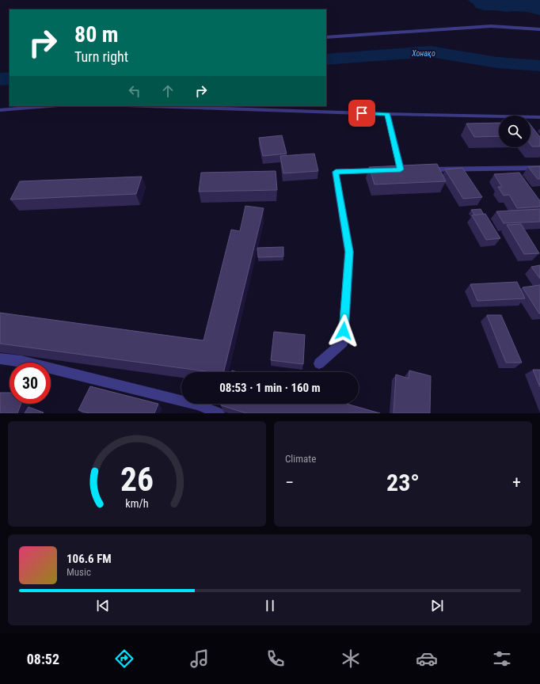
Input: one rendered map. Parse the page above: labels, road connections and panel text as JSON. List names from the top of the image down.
{
  "water": ["Хонақо"],
  "page": {
    "turn": ["80 m", "Turn right"],
    "limit": "30",
    "trip": "08:53 · 1 min · 160 m",
    "tile": "Climate",
    "heat": ["−", "23°", "+"],
    "song": ["106.6 FM", "Music"],
    "tabs": "08:52",
    "gauge": ["26", "km/h"]
  }
}
